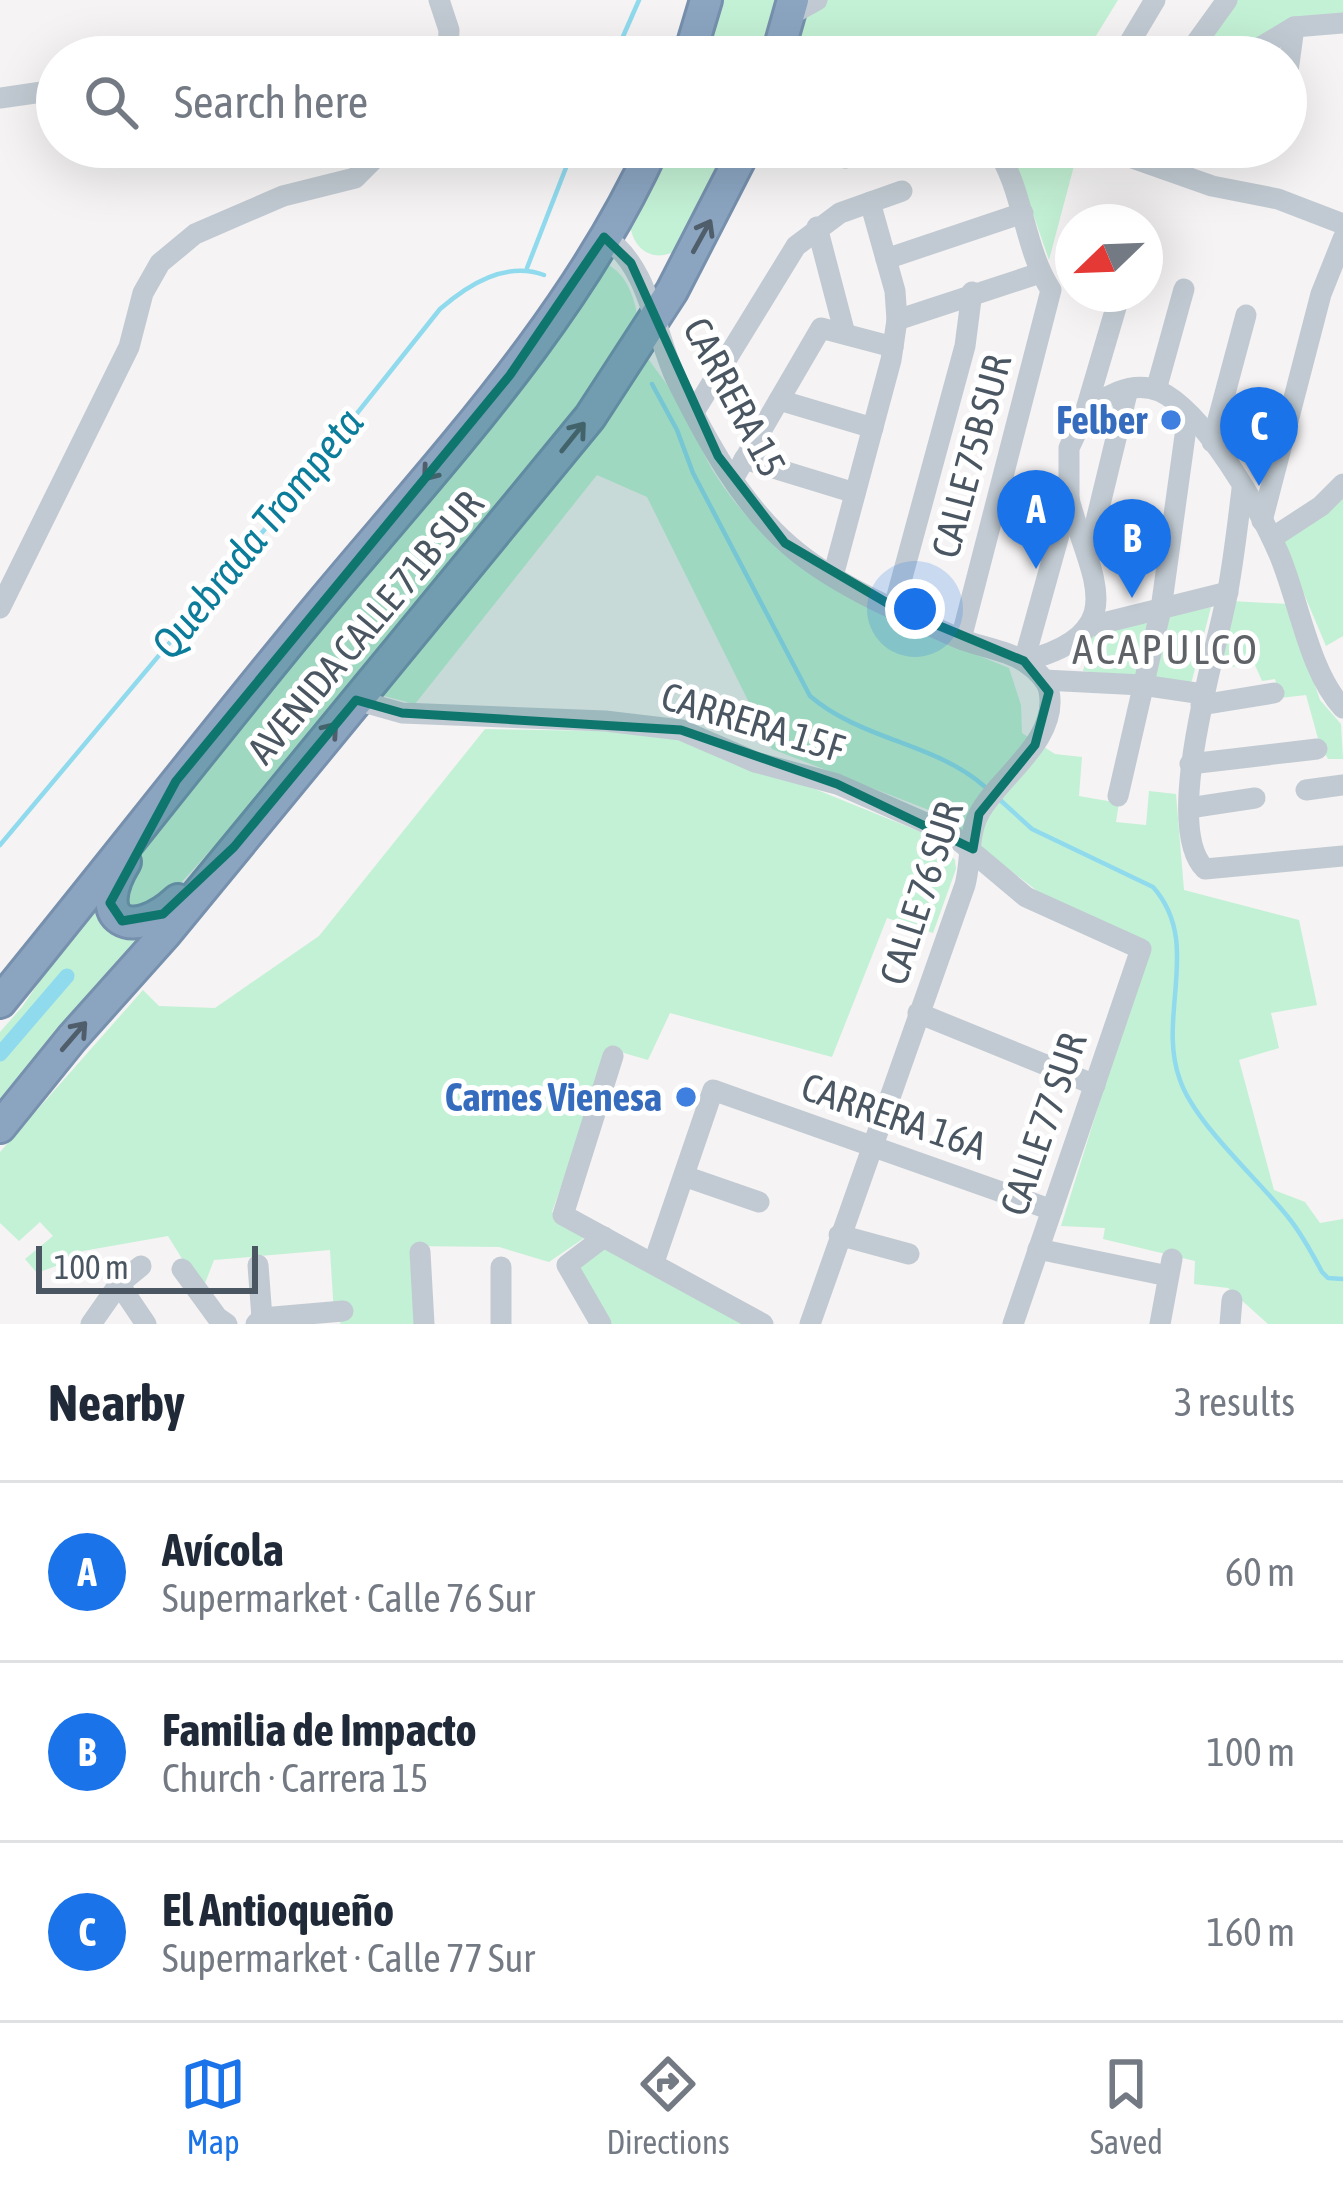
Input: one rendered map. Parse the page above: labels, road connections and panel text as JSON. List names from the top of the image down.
{
  "streets": {
    "highway": ["AVENIDA CALLE 71B SUR"],
    "street": [
      "CARRERA 15",
      "CALLE 75B SUR",
      "CARRERA 15F",
      "CALLE 76 SUR",
      "CARRERA 16A",
      "CALLE 77 SUR"
    ]
  },
  "crossings": [
    ["CARRERA 15", "CALLE 75B SUR"],
    ["CARRERA 15", "AVENIDA CALLE 71B SUR"],
    ["AVENIDA CALLE 71B SUR", "CARRERA 15F"],
    ["CARRERA 15F", "CALLE 76 SUR"],
    ["CARRERA 15F", "CALLE 77 SUR"],
    ["CALLE 76 SUR", "CARRERA 16A"],
    ["CARRERA 16A", "CALLE 77 SUR"]
  ],
  "districts": ["ACAPULCO"],
  "water": ["Quebrada Trompeta"],
  "places": ["Felber", "Carnes Vienesa"],
  "scale_bar": "100 m",
  "north": "bottom left",
  "page": {
    "search": "Search here",
    "pins": ["C", "A", "B"],
    "scale": "100 m",
    "heading": ["Nearby", "3 results"],
    "list": [
      {
        "mark": "A",
        "name": "Avícola",
        "note": "Supermarket · Calle 76 Sur",
        "value": "60 m"
      },
      {
        "mark": "B",
        "name": "Familia de Impacto",
        "note": "Church · Carrera 15",
        "value": "100 m"
      },
      {
        "mark": "C",
        "name": "El Antioqueño",
        "note": "Supermarket · Calle 77 Sur",
        "value": "160 m"
      }
    ],
    "nav": ["Map", "Directions", "Saved"]
  }
}
